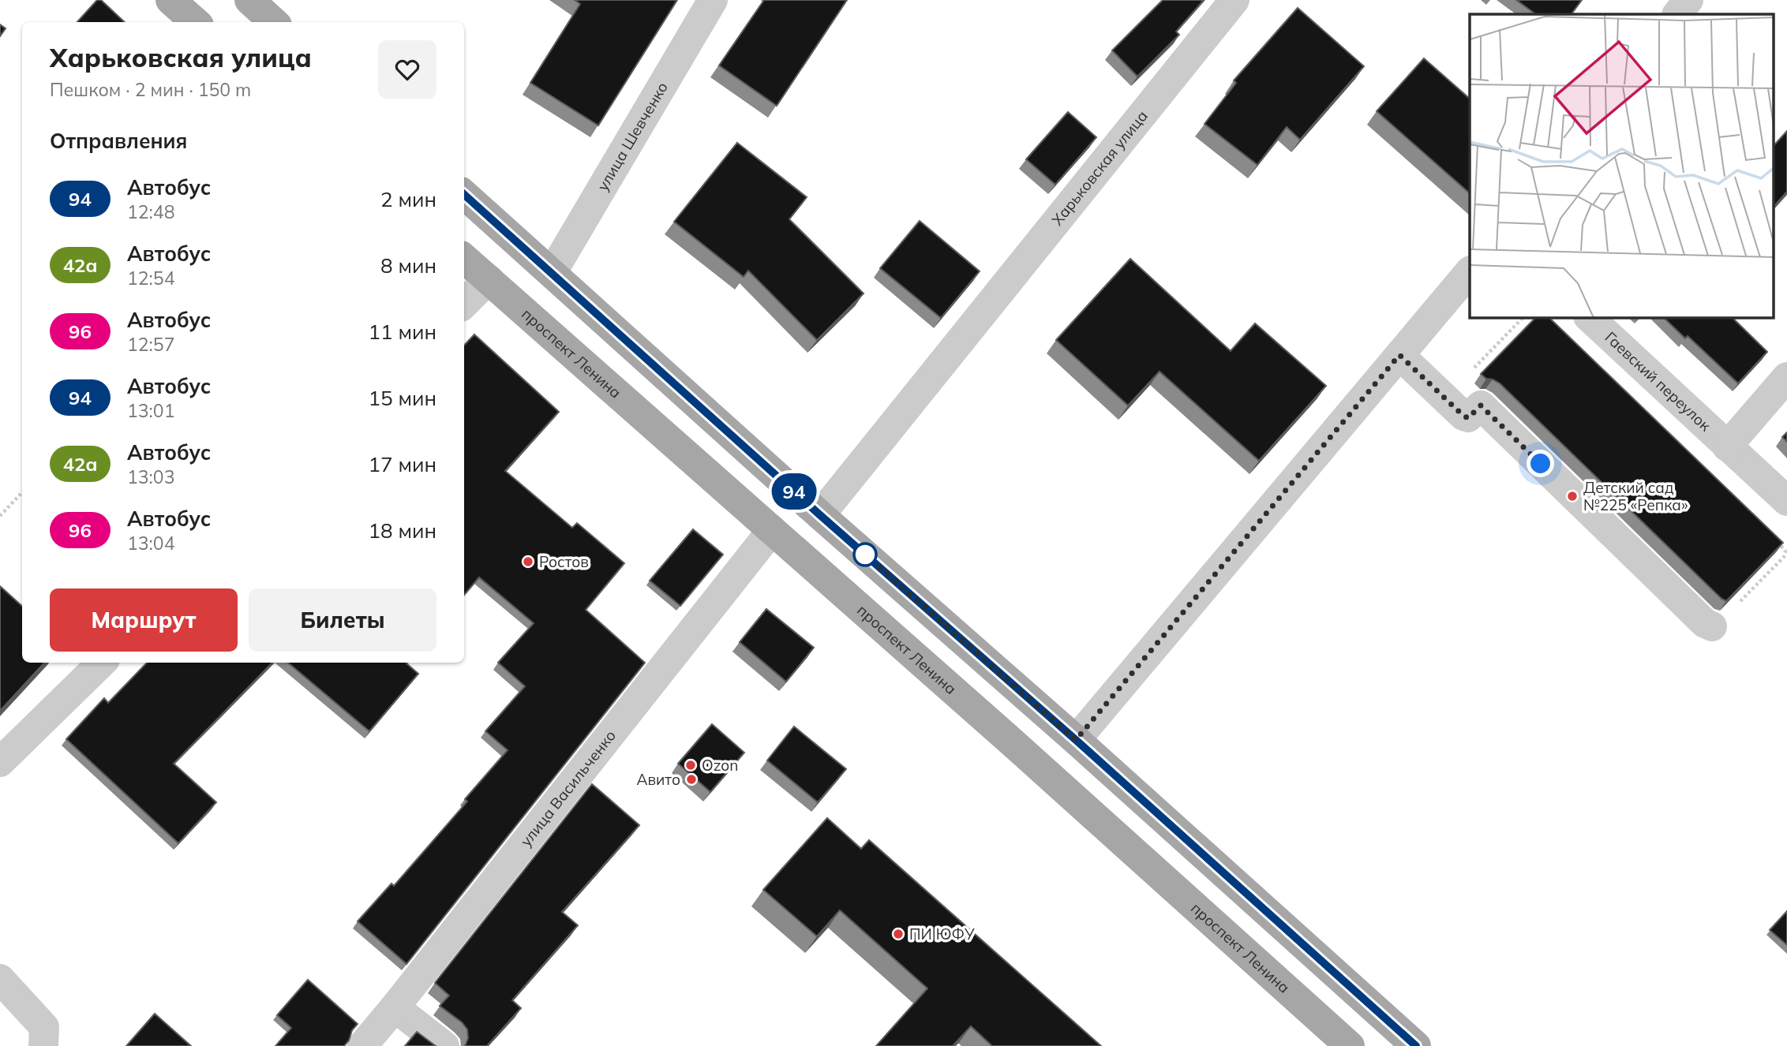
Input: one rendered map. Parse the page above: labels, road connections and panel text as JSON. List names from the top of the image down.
{
  "streets": {
    "main road": ["проспект Ленина"],
    "street": [
      "улица Шевченко",
      "Харьковская улица",
      "Гаевский переулок",
      "улица Васильченко"
    ]
  },
  "crossings": [
    ["проспект Ленина", "улица Васильченко"]
  ],
  "places": [
    "Детский сад №225 «Репка»",
    "Ростов",
    "Ozon",
    "Авито",
    "ПИ ЮФУ"
  ],
  "lines": ["bus line 94"],
  "page": {
    "on_map": "94",
    "heading": [
      ["Харьковская улица", "Пешком · 2 мин · 150 m"],
      "Отправления"
    ],
    "list": [
      {
        "mark": "94",
        "name": "Автобус",
        "note": "12:48",
        "value": "2 мин"
      },
      {
        "mark": "42a",
        "name": "Автобус",
        "note": "12:54",
        "value": "8 мин"
      },
      {
        "mark": "96",
        "name": "Автобус",
        "note": "12:57",
        "value": "11 мин"
      },
      {
        "mark": "94",
        "name": "Автобус",
        "note": "13:01",
        "value": "15 мин"
      },
      {
        "mark": "42a",
        "name": "Автобус",
        "note": "13:03",
        "value": "17 мин"
      },
      {
        "mark": "96",
        "name": "Автобус",
        "note": "13:04",
        "value": "18 мин"
      }
    ],
    "buttons": ["Маршрут", "Билеты"]
  }
}
